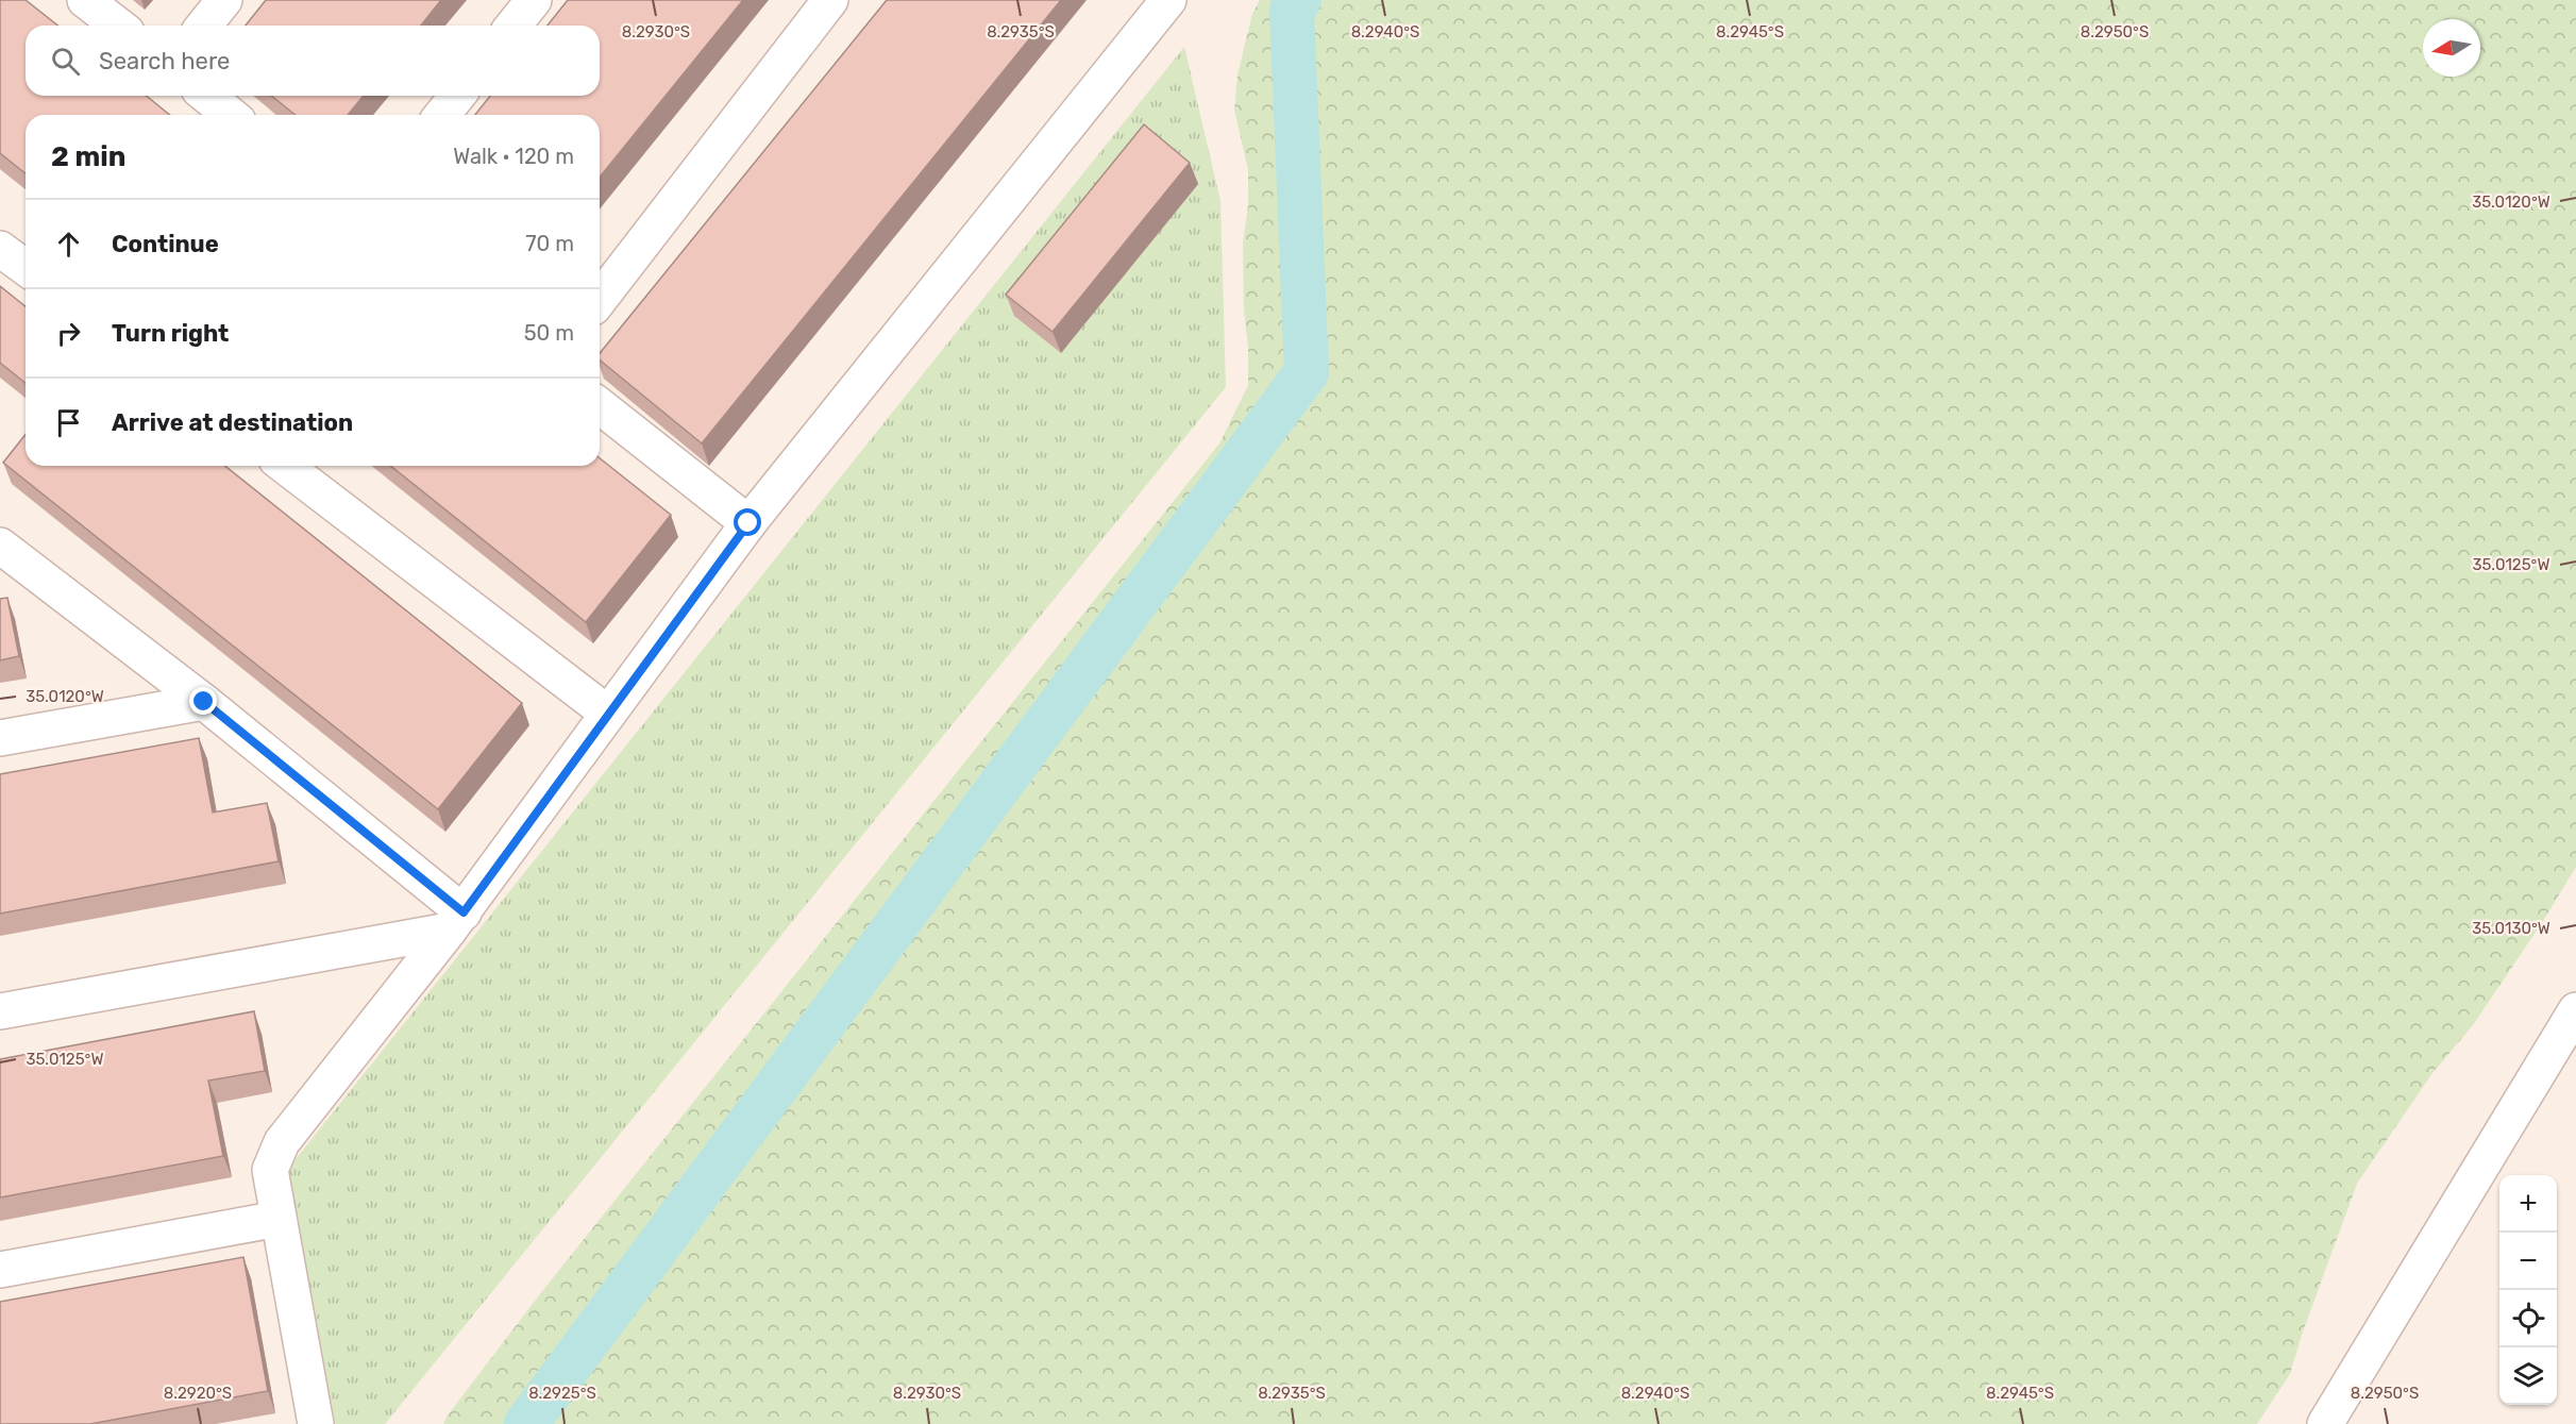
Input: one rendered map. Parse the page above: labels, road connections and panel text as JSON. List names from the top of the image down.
{
  "north": "left",
  "page": {
    "search": "Search here",
    "heading": ["2 min", "Walk · 120 m"],
    "list": [
      ["Continue", "70 m"],
      ["Turn right", "50 m"],
      "Arrive at destination"
    ],
    "map_buttons": ["+", "−"]
  },
  "coordinates": [
    "8.2930°S",
    "8.2935°S",
    "8.2940°S",
    "8.2945°S",
    "8.2950°S",
    "35.0120°W",
    "35.0125°W",
    "35.0130°W",
    "8.2920°S",
    "8.2925°S"
  ]
}
